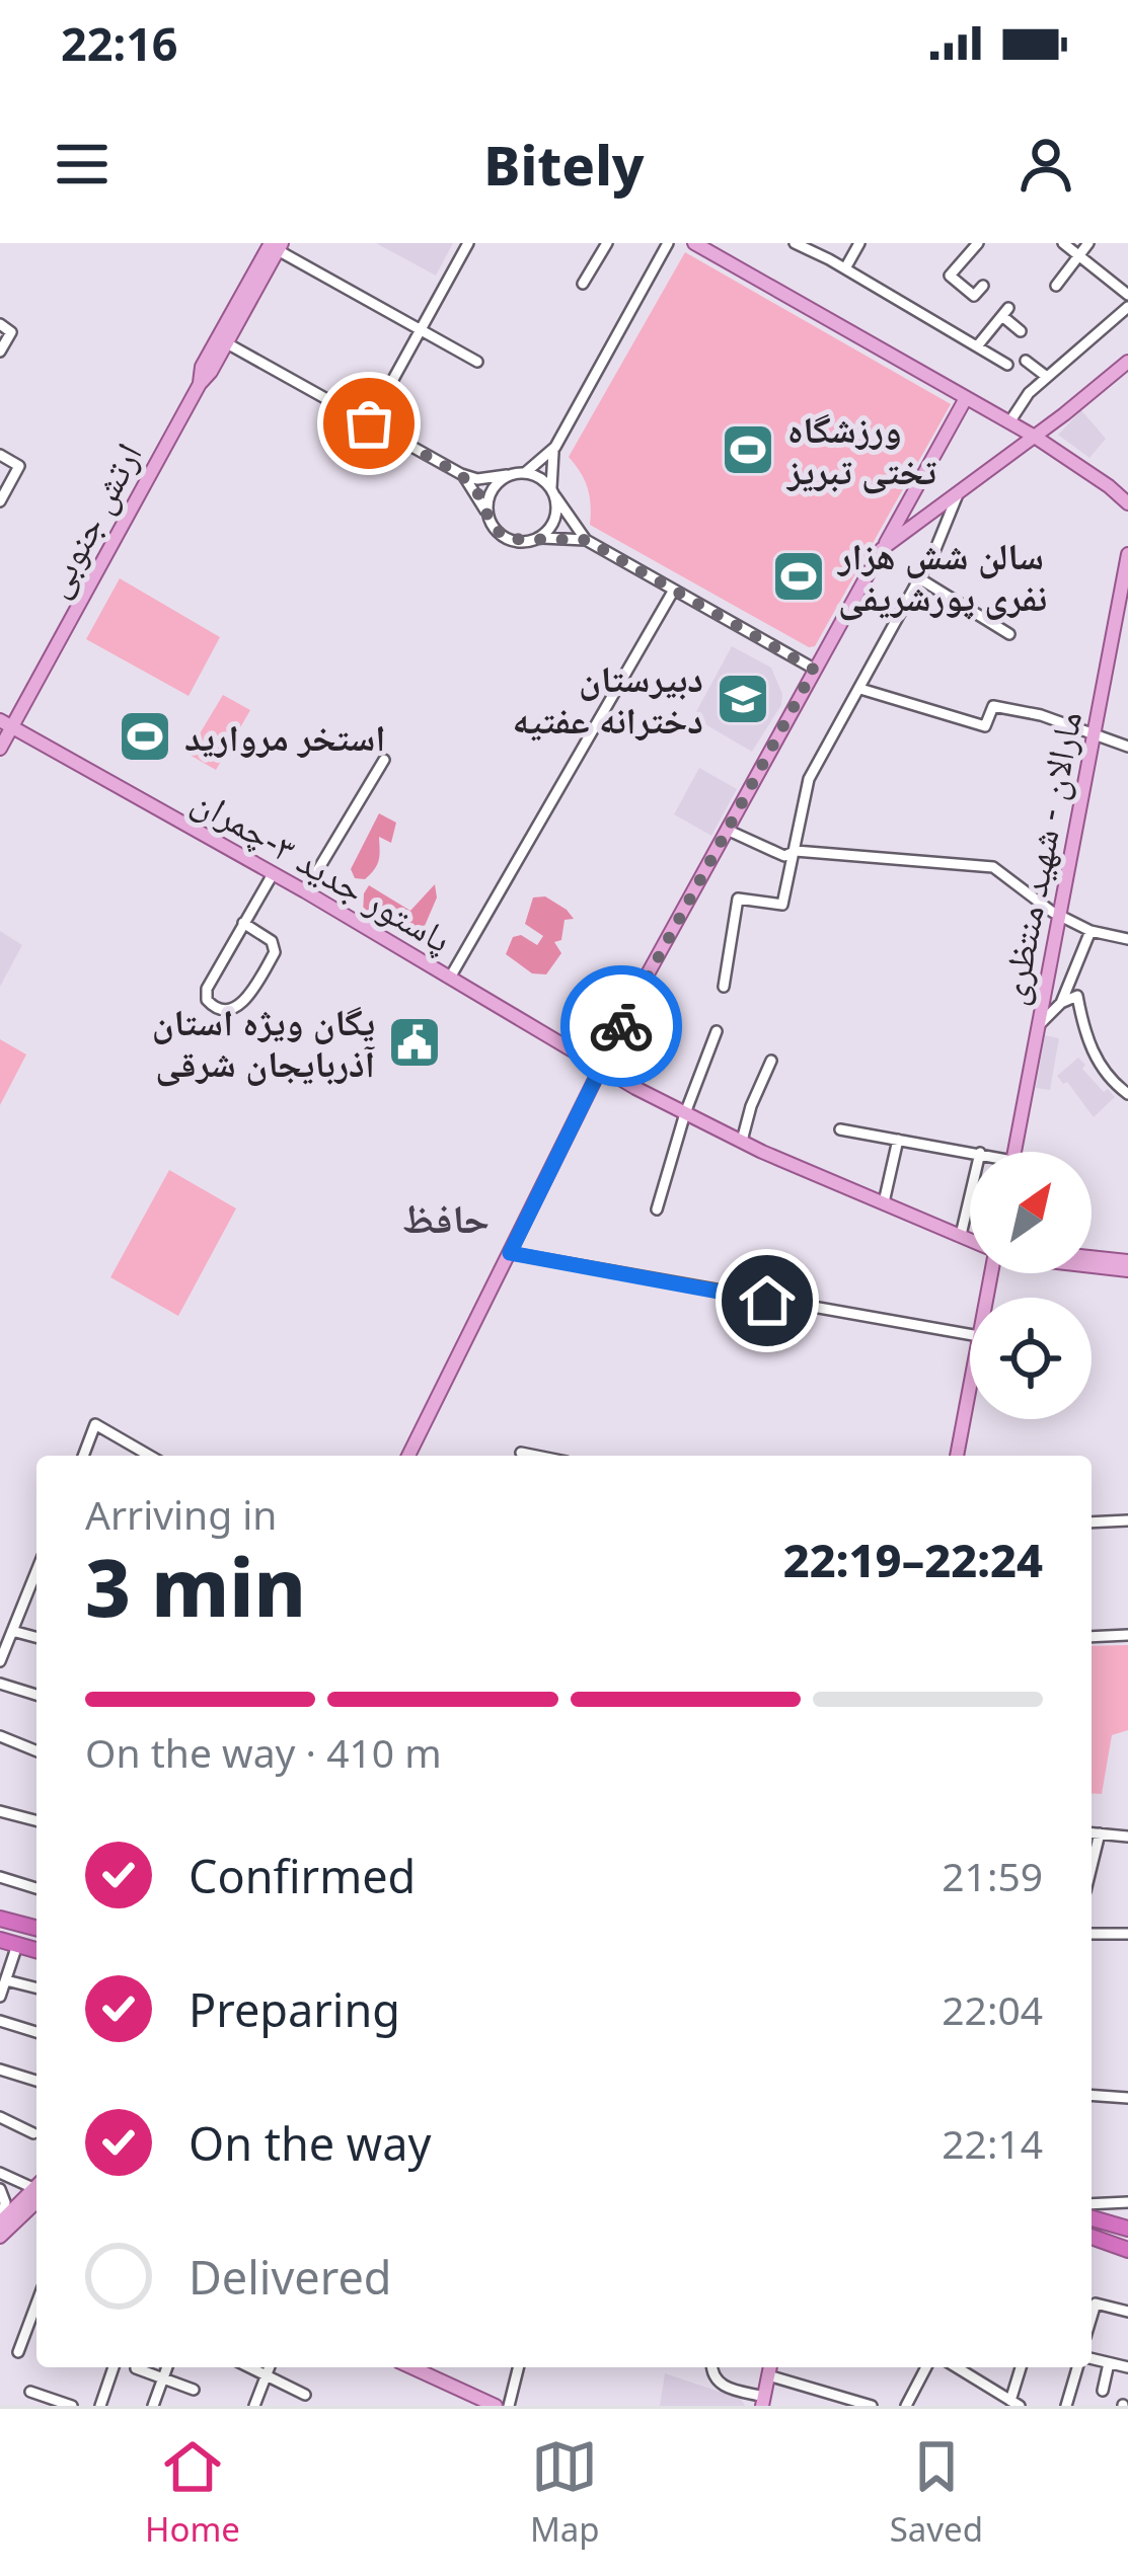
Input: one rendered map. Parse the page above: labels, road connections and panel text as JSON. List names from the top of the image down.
{
  "streets": {
    "main road": ["ارتش جنوبی", "مارالان - شهید منتظری", "پاستور جدید ۳-چمران"]
  },
  "crossings": [
    ["ارتش جنوبی", "پاستور جدید ۳-چمران"]
  ],
  "districts": ["حافظ"],
  "places": {
    "sports": ["ورزشگاه تختی تبریز", "سالن شش هزار نفری پورشریفی", "استخر مروارید"],
    "school or university": ["دبیرستان دخترانه عفتیه"],
    "public building": ["یگان ویژه استان آذربایجان شرقی"]
  },
  "north": "top right",
  "page": {
    "status": "22:16",
    "header": "Bitely",
    "heading": ["3 min", "Arriving in", "22:19–22:24"],
    "bar": "On the way · 410 m",
    "list": [
      ["Confirmed", "21:59"],
      ["Preparing", "22:04"],
      ["On the way", "22:14"],
      "Delivered"
    ],
    "tabs": ["Home", "Map", "Saved"]
  }
}
